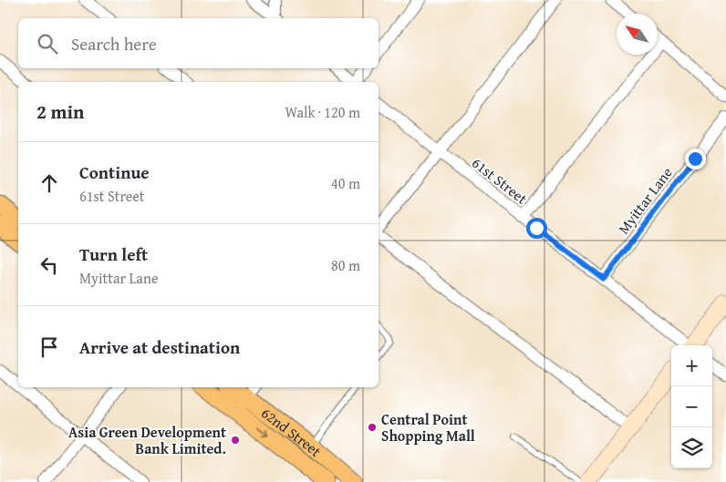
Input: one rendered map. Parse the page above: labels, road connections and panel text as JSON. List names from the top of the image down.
{
  "streets": {
    "main road": ["62nd Street"],
    "street": ["61st Street", "Myittar Lane"]
  },
  "crossings": [
    ["61st Street", "Myittar Lane"]
  ],
  "places": ["Central Point Shopping Mall", "Asia Green Development Bank Limited."],
  "north": "top left",
  "page": {
    "search": "Search here",
    "heading": ["2 min", "Walk · 120 m"],
    "list": [
      ["Continue", "61st Street", "40 m"],
      ["Turn left", "Myittar Lane", "80 m"],
      "Arrive at destination"
    ],
    "map_buttons": ["+", "−"]
  }
}
